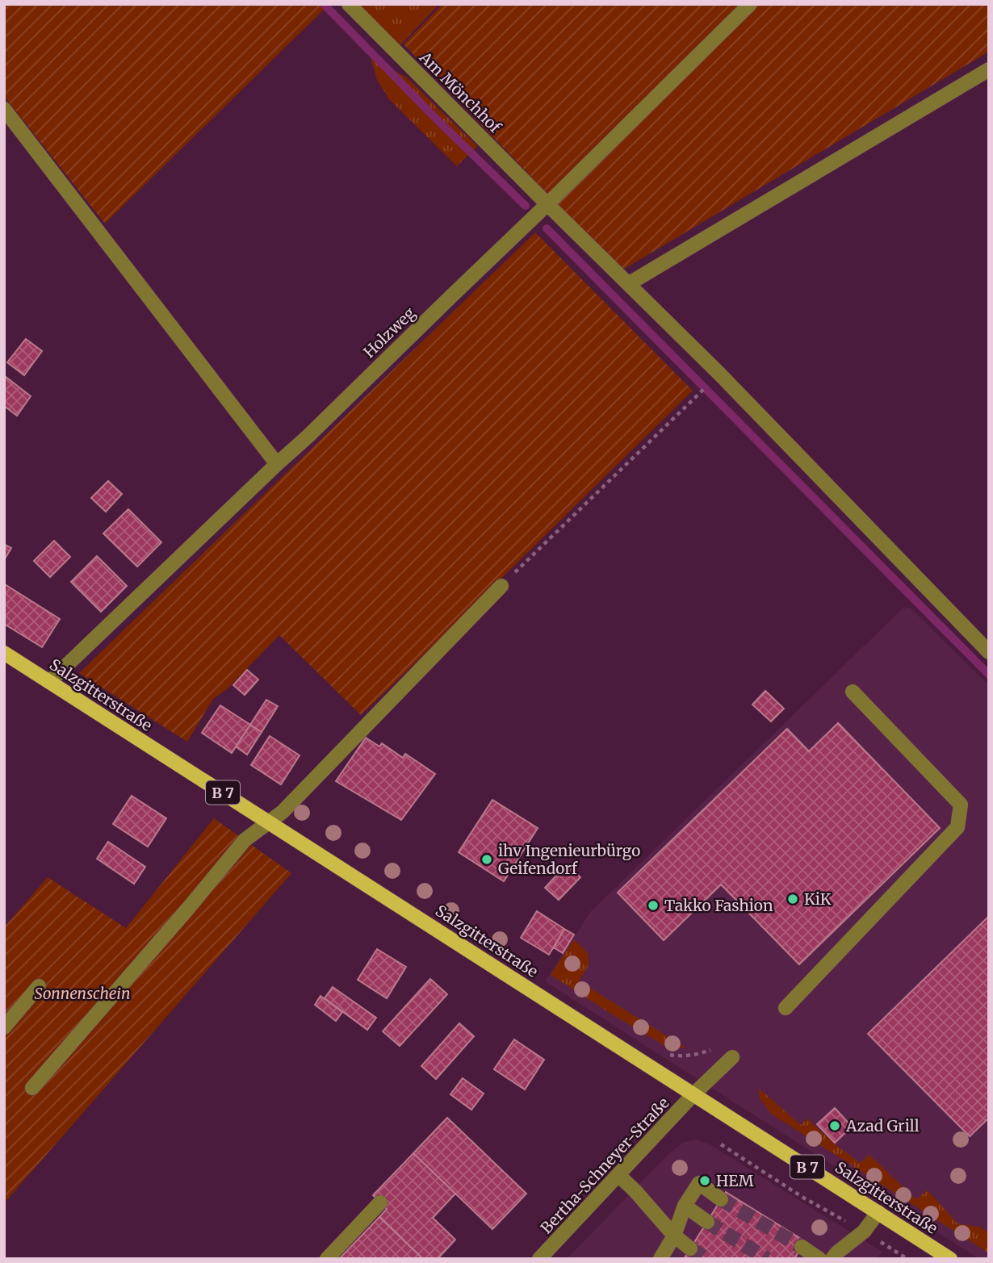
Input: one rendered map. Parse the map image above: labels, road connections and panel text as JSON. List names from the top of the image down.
{
  "streets": {
    "main road": ["Salzgitterstraße", "B 7"],
    "street": ["Am Mönchhof", "Holzweg", "Bertha-Schneyer-Straße"]
  },
  "crossings": [
    ["Am Mönchhof", "Holzweg"],
    ["Holzweg", "Salzgitterstraße"],
    ["Salzgitterstraße", "Bertha-Schneyer-Straße"]
  ],
  "parks": ["Sonnenschein"],
  "places": [
    "ihv Ingenieurbürgo Geifendorf",
    "KiK",
    "Takko Fashion",
    "Azad Grill",
    "HEM"
  ]
}
